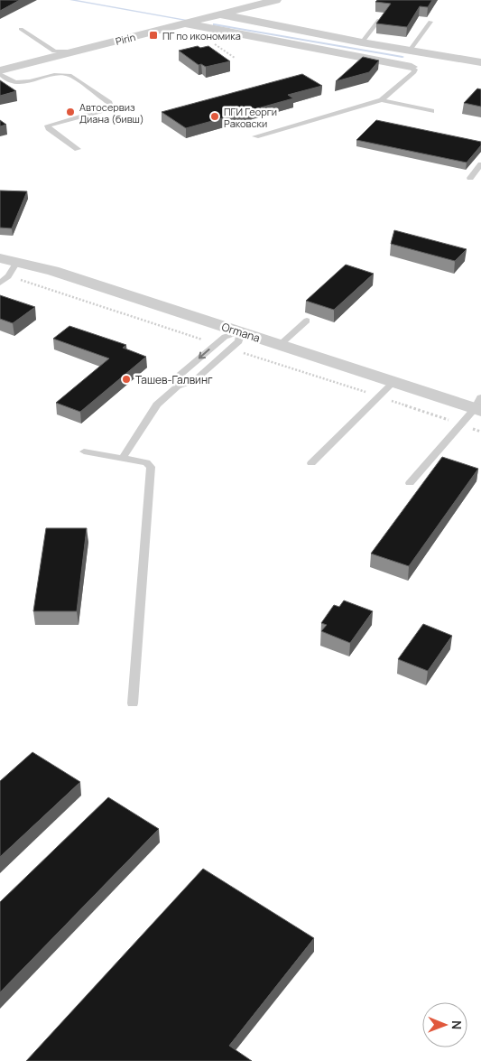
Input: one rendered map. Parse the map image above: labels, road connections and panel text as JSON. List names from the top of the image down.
{
  "streets": {
    "street": ["Pirin", "Ormana"]
  },
  "places": {
    "transit": ["ПГ по икономика"],
    "other": ["Автосервиз Диана (бивш)", "ПГИ Георги Раковски", "Ташев-Галвинг"]
  },
  "north": "right"
}
